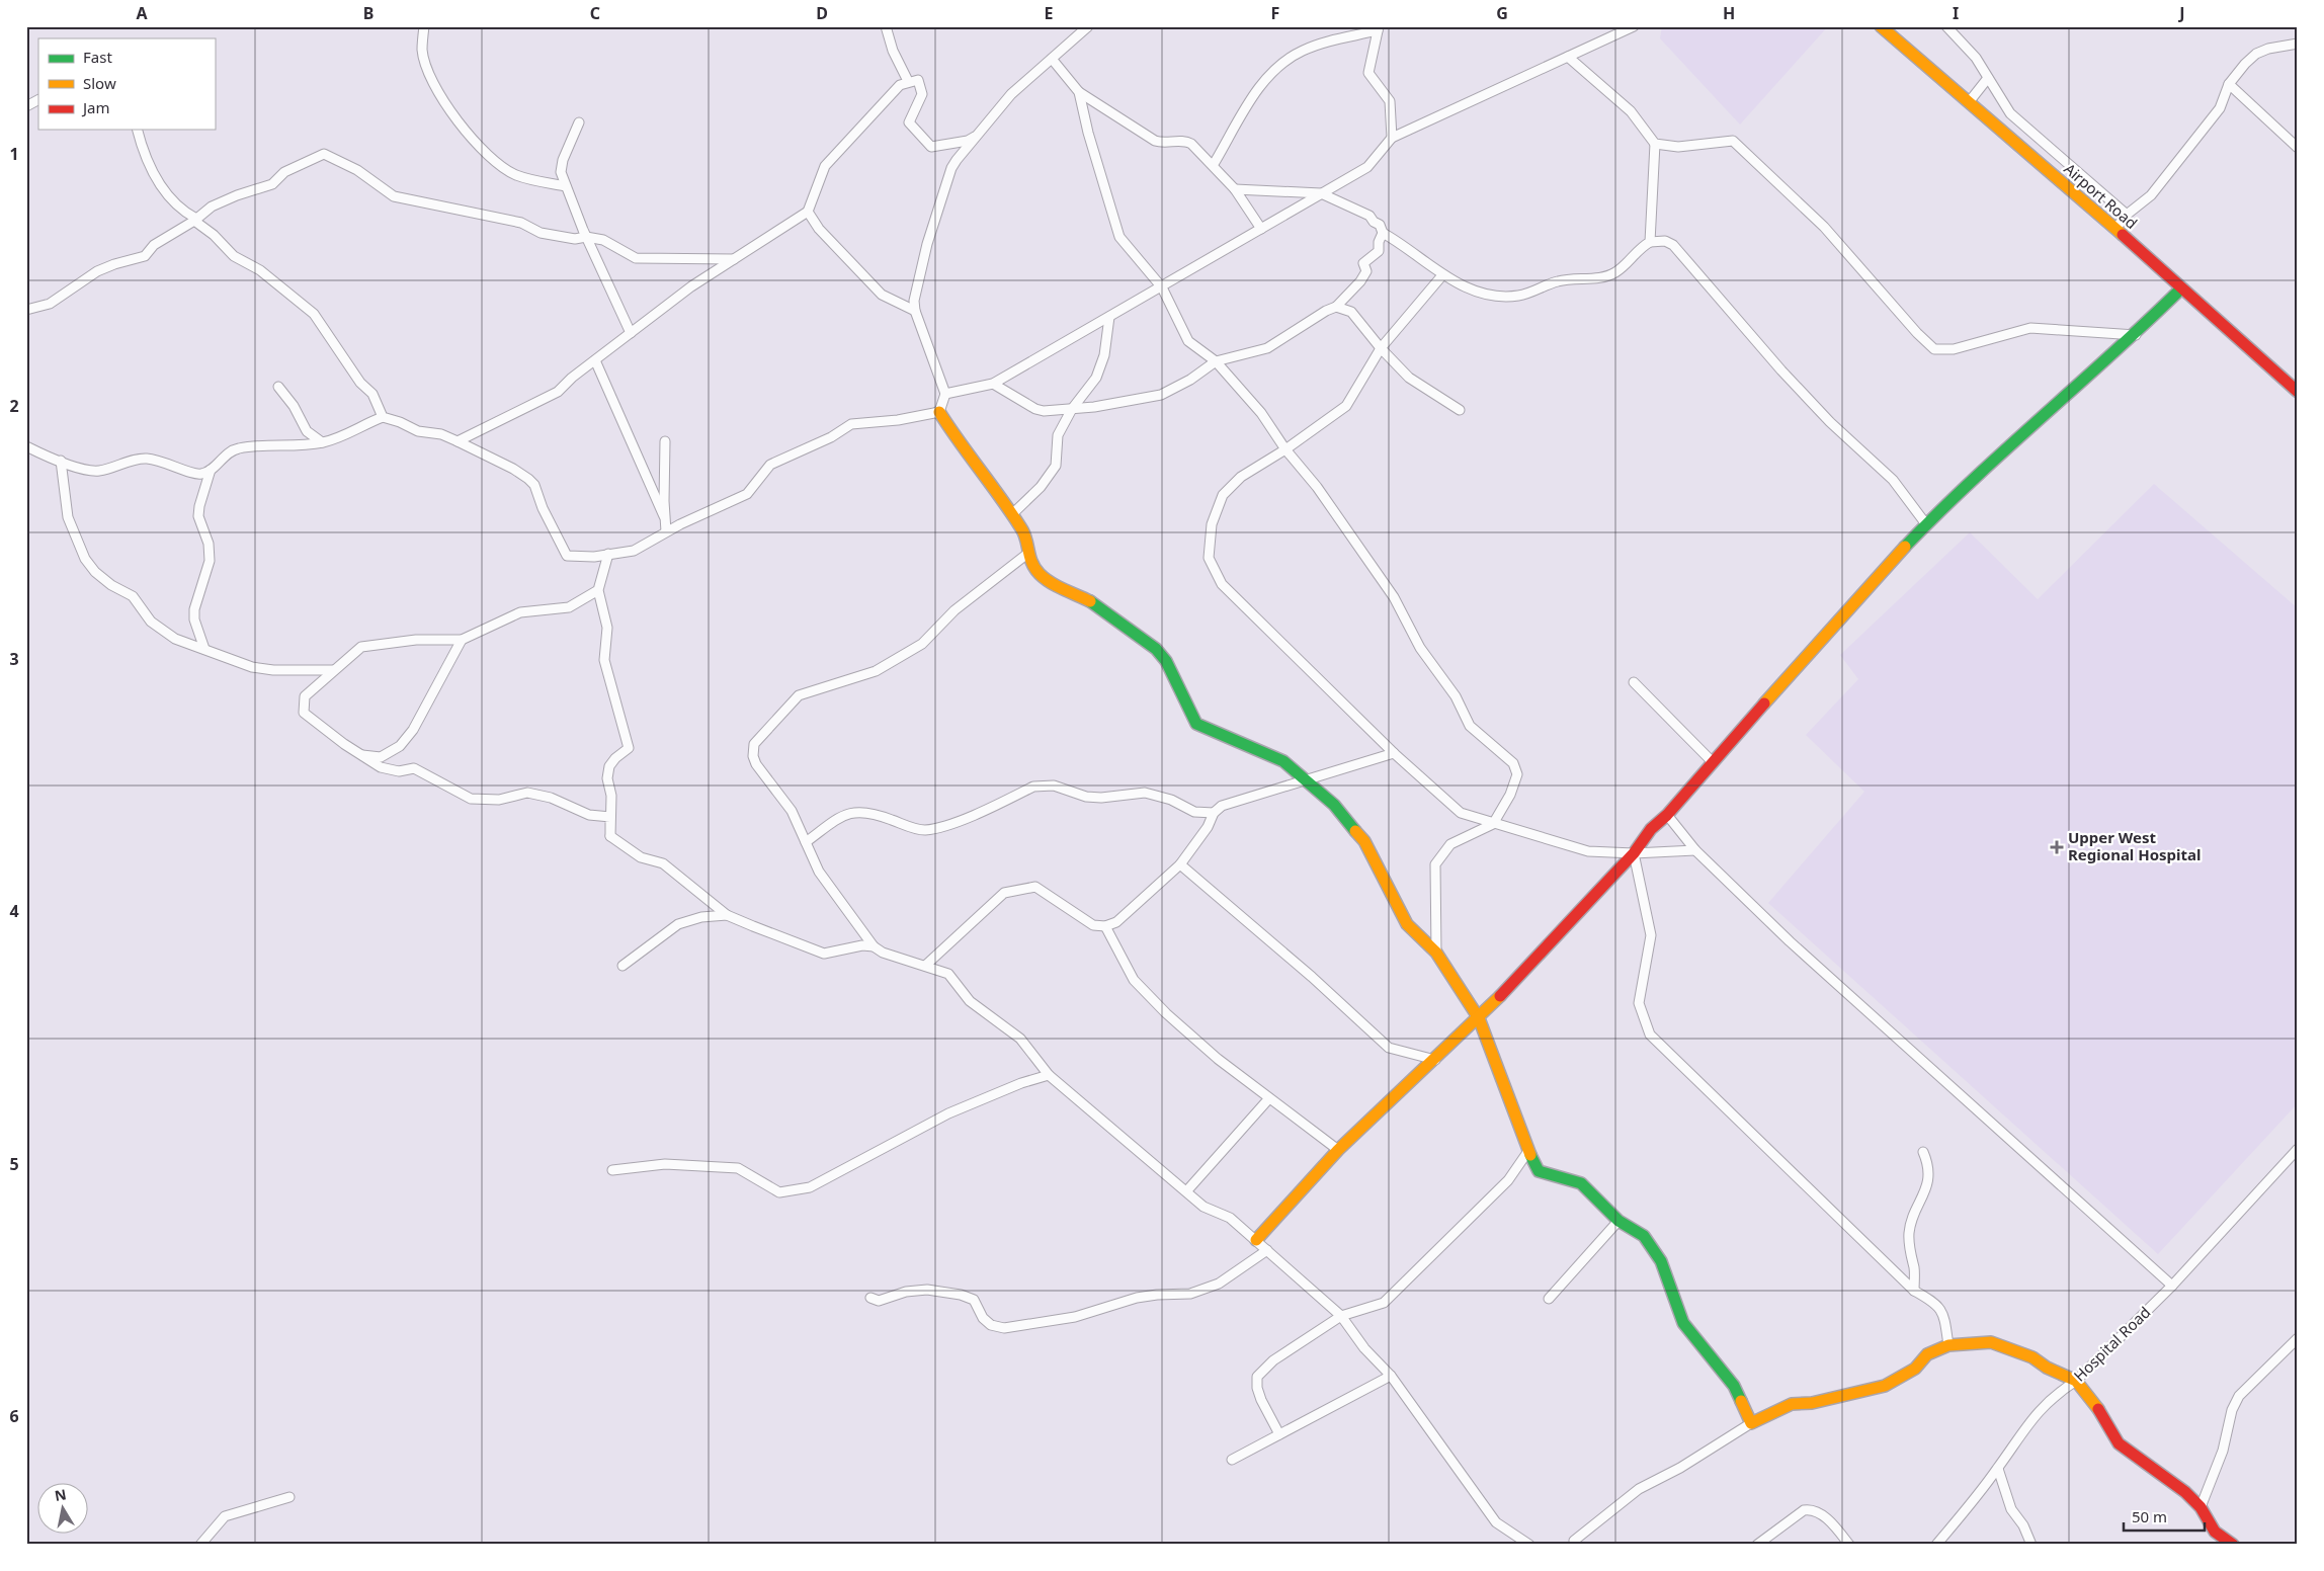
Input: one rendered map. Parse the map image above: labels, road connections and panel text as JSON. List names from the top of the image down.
{
  "streets": {
    "main road": ["Airport Road"],
    "street": ["Hospital Road"]
  },
  "places": {
    "health": ["Upper West Regional Hospital"]
  },
  "legend": ["Fast", "Slow", "Jam"],
  "scale_bar": "50 m",
  "north": "top",
  "grid": {
    "columns": [
      "A",
      "B",
      "C",
      "D",
      "E",
      "F",
      "G",
      "H",
      "I",
      "J"
    ],
    "rows": [
      "1",
      "2",
      "3",
      "4",
      "5",
      "6"
    ]
  }
}
